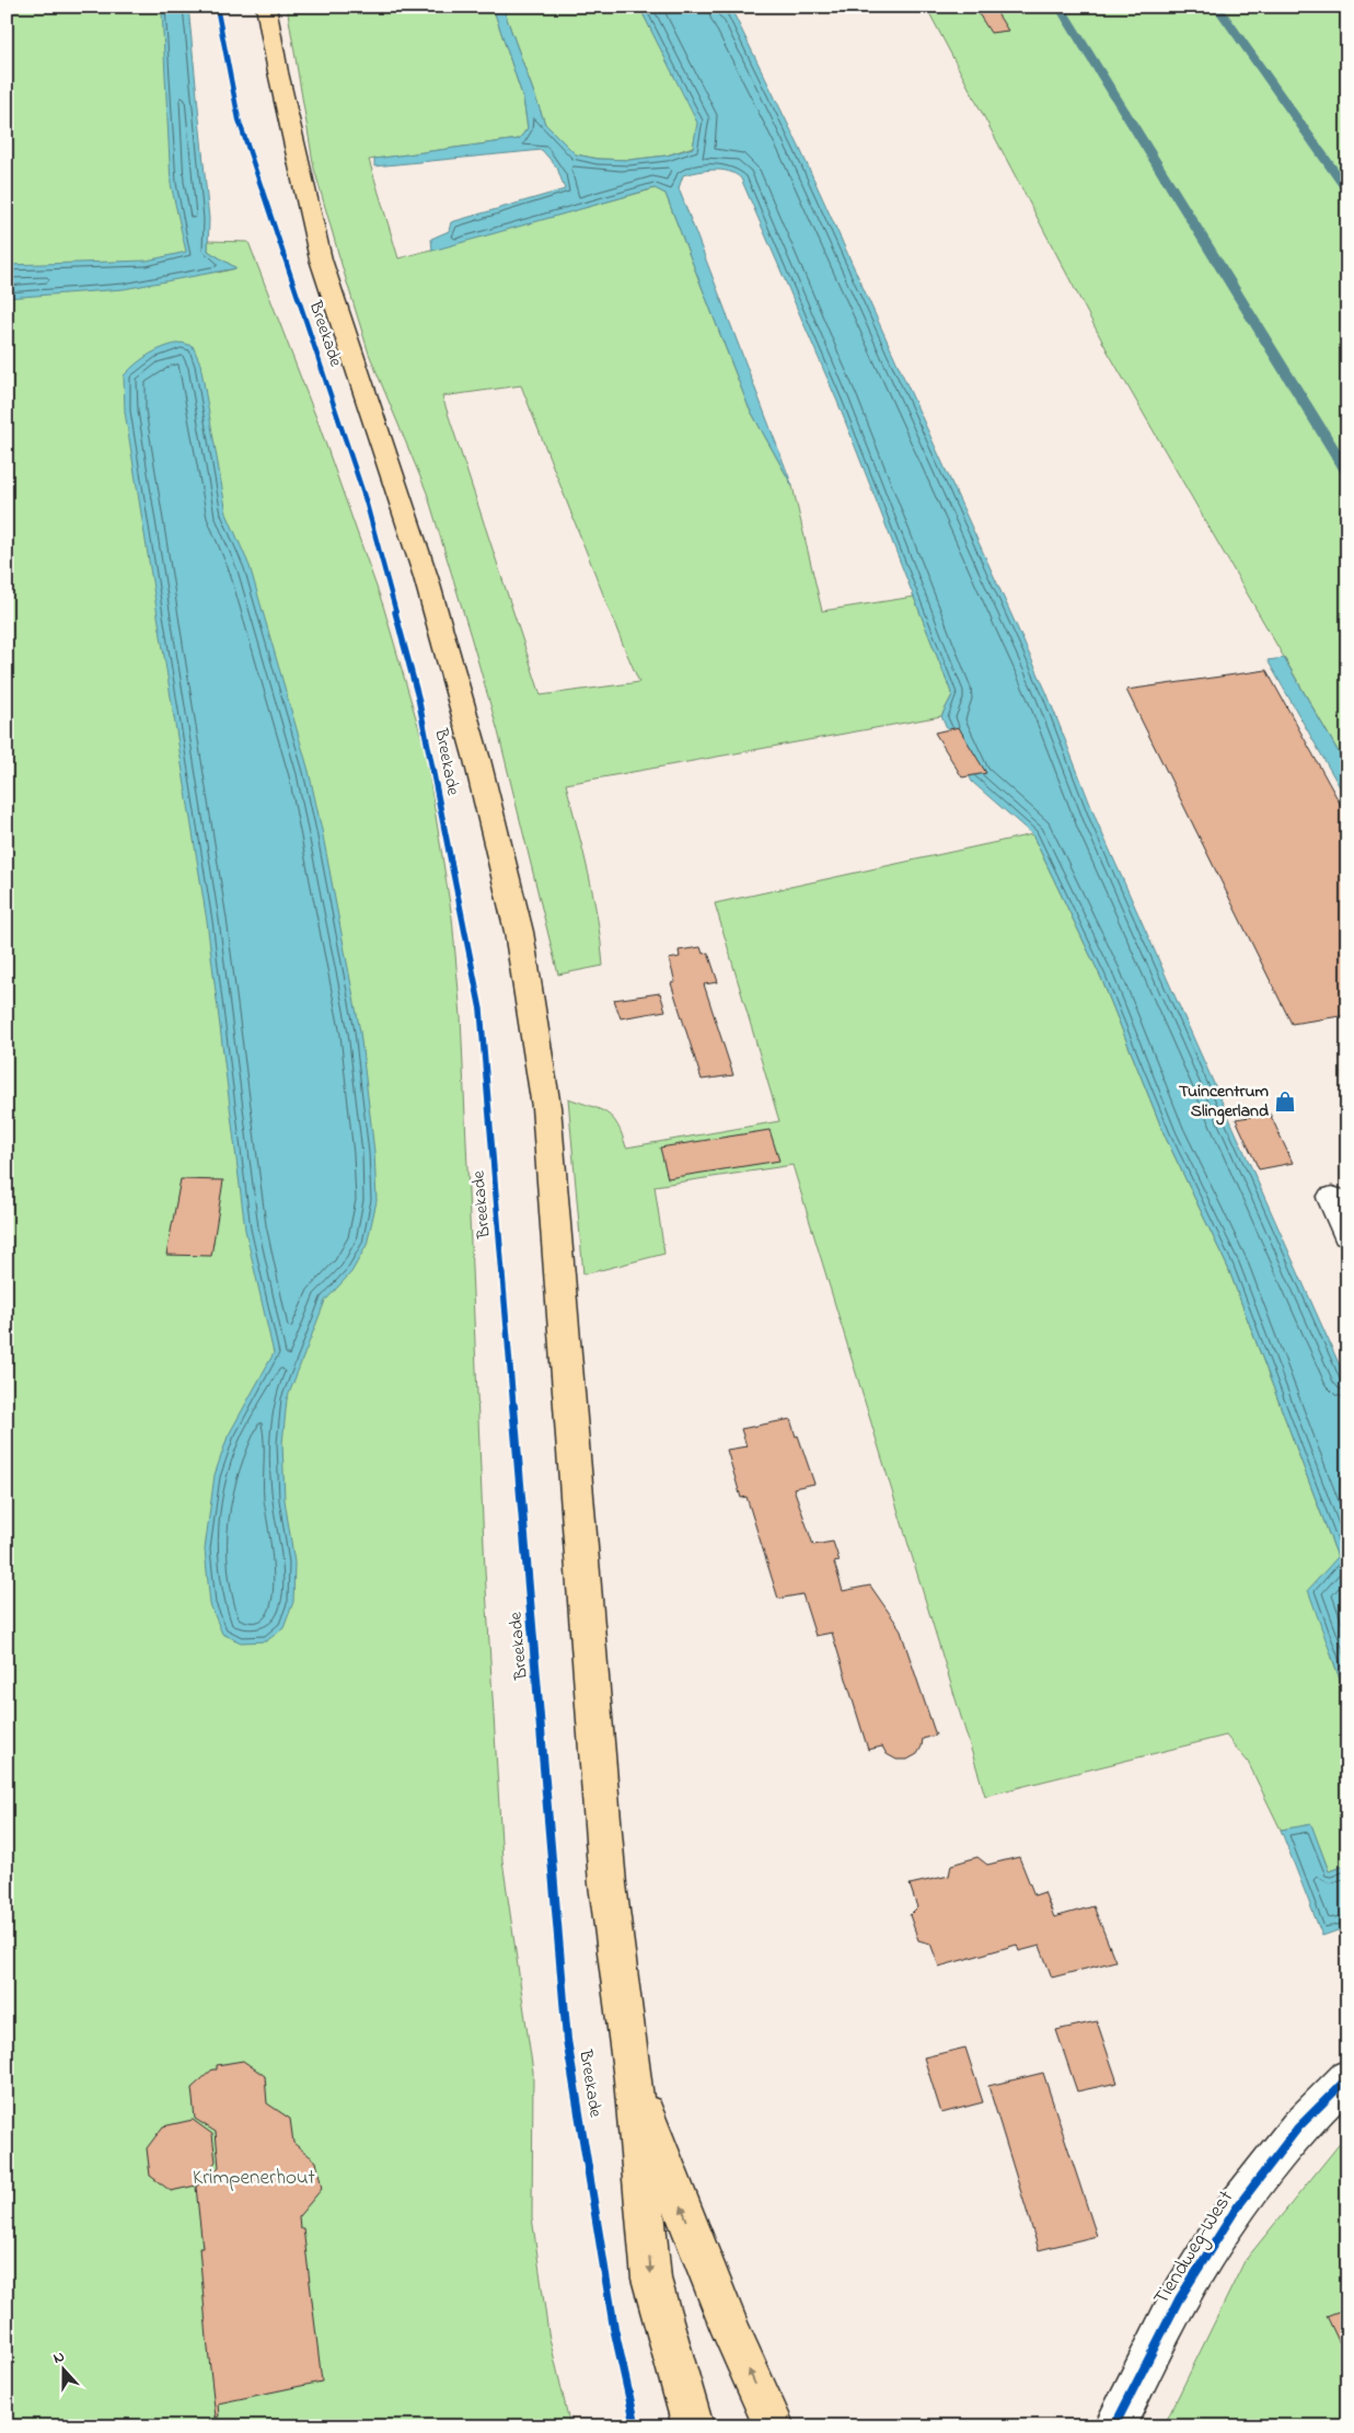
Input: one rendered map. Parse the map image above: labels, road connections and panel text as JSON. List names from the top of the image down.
{
  "streets": {
    "main road": ["Breekade"],
    "street": ["Tiendweg-West"]
  },
  "parks": ["Krimpenerhout"],
  "places": {
    "shop": ["Tuincentrum Slingerland"]
  },
  "north": "top"
}
